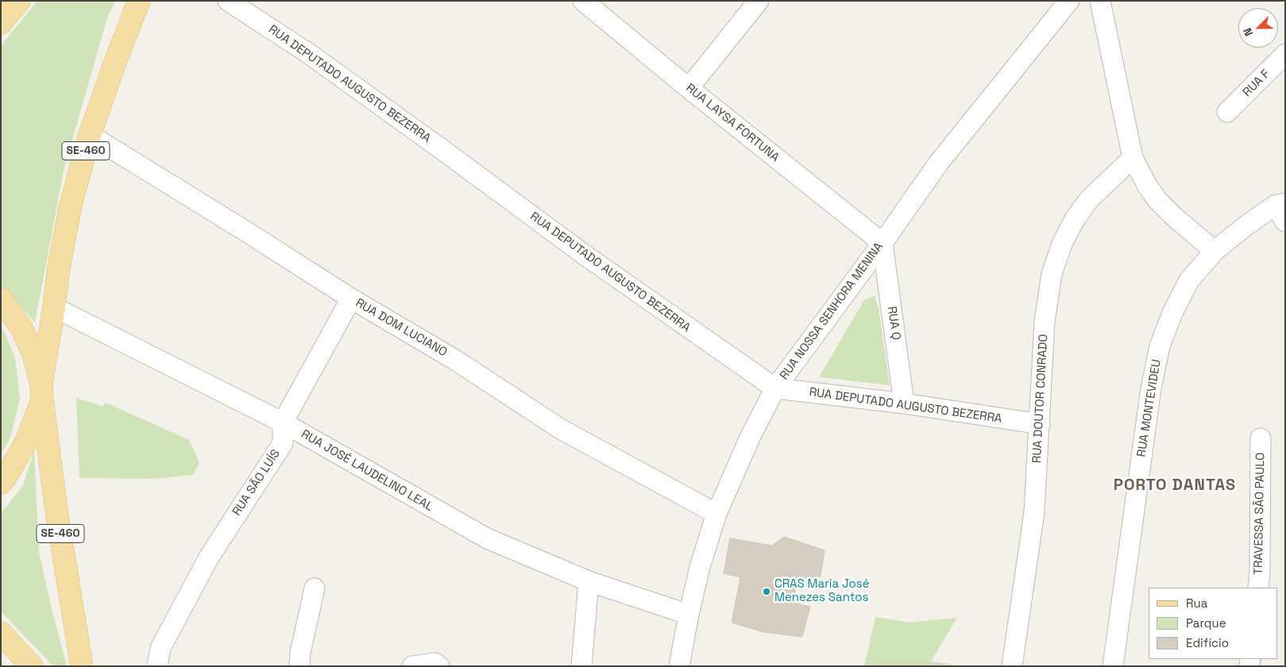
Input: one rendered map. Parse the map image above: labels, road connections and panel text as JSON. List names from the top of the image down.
{
  "streets": {
    "main road": ["SE-460"],
    "street": [
      "RUA F",
      "RUA DEPUTADO AUGUSTO BEZERRA",
      "RUA LAYSA FORTUNA",
      "RUA NOSSA SENHORA MENINA",
      "RUA Q",
      "RUA DOM LUCIANO",
      "RUA DOUTOR CONRADO",
      "RUA MONTEVIDEU",
      "RUA JOSÉ LAUDELINO LEAL",
      "RUA SÃO LUÍS",
      "TRAVESSA SÃO PAULO"
    ]
  },
  "crossings": [
    ["RUA DEPUTADO AUGUSTO BEZERRA", "RUA NOSSA SENHORA MENINA"],
    ["RUA DEPUTADO AUGUSTO BEZERRA", "RUA Q"],
    ["RUA DEPUTADO AUGUSTO BEZERRA", "RUA DOUTOR CONRADO"],
    ["RUA LAYSA FORTUNA", "RUA NOSSA SENHORA MENINA"],
    ["RUA LAYSA FORTUNA", "RUA Q"],
    ["SE-460", "RUA DOM LUCIANO"],
    ["SE-460", "RUA JOSÉ LAUDELINO LEAL"],
    ["RUA NOSSA SENHORA MENINA", "RUA Q"],
    ["RUA NOSSA SENHORA MENINA", "RUA DOM LUCIANO"],
    ["RUA NOSSA SENHORA MENINA", "RUA JOSÉ LAUDELINO LEAL"],
    ["RUA DOM LUCIANO", "RUA SÃO LUÍS"],
    ["RUA JOSÉ LAUDELINO LEAL", "RUA SÃO LUÍS"]
  ],
  "districts": ["PORTO DANTAS"],
  "places": ["CRAS Maria José Menezes Santos"],
  "legend": ["Rua", "Parque", "Edifício"],
  "north": "bottom left"
}
